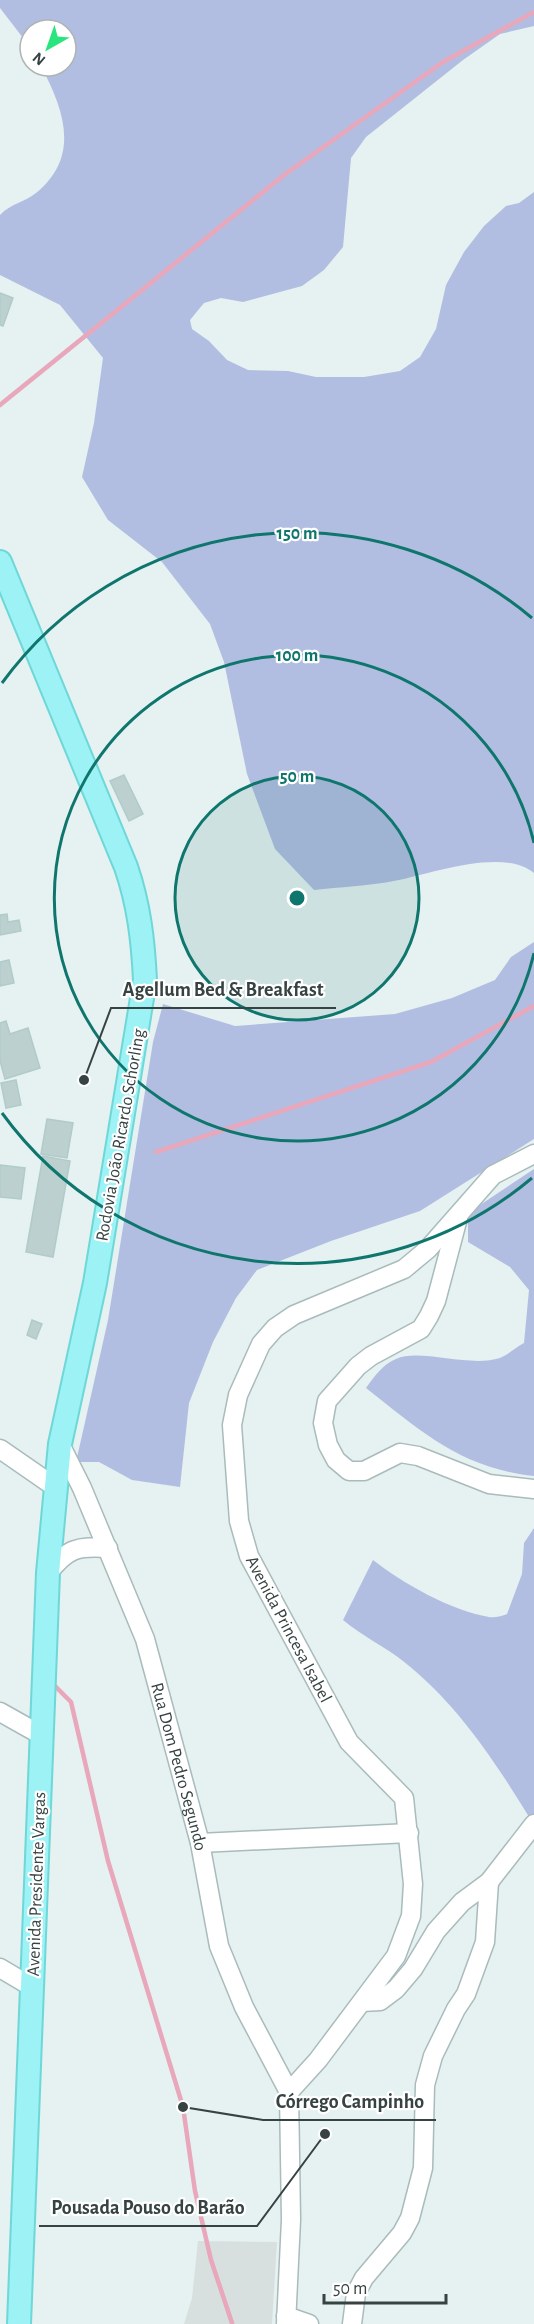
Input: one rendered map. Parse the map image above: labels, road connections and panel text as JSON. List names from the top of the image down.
{
  "streets": {
    "main road": ["Rodovia João Ricardo Schorling", "Avenida Presidente Vargas"],
    "street": ["Avenida Princesa Isabel", "Rua Dom Pedro Segundo"]
  },
  "crossings": [
    ["Rodovia João Ricardo Schorling", "Rua Dom Pedro Segundo"],
    ["Rodovia João Ricardo Schorling", "Avenida Presidente Vargas"],
    ["Avenida Princesa Isabel", "Rua Dom Pedro Segundo"],
    ["Rua Dom Pedro Segundo", "Avenida Presidente Vargas"]
  ],
  "places": ["Agellum Bed & Breakfast", "Córrego Campinho", "Pousada Pouso do Barão"],
  "scale_bar": "50 m",
  "north": "bottom left",
  "rings": ["150 m", "100 m", "50 m"]
}
